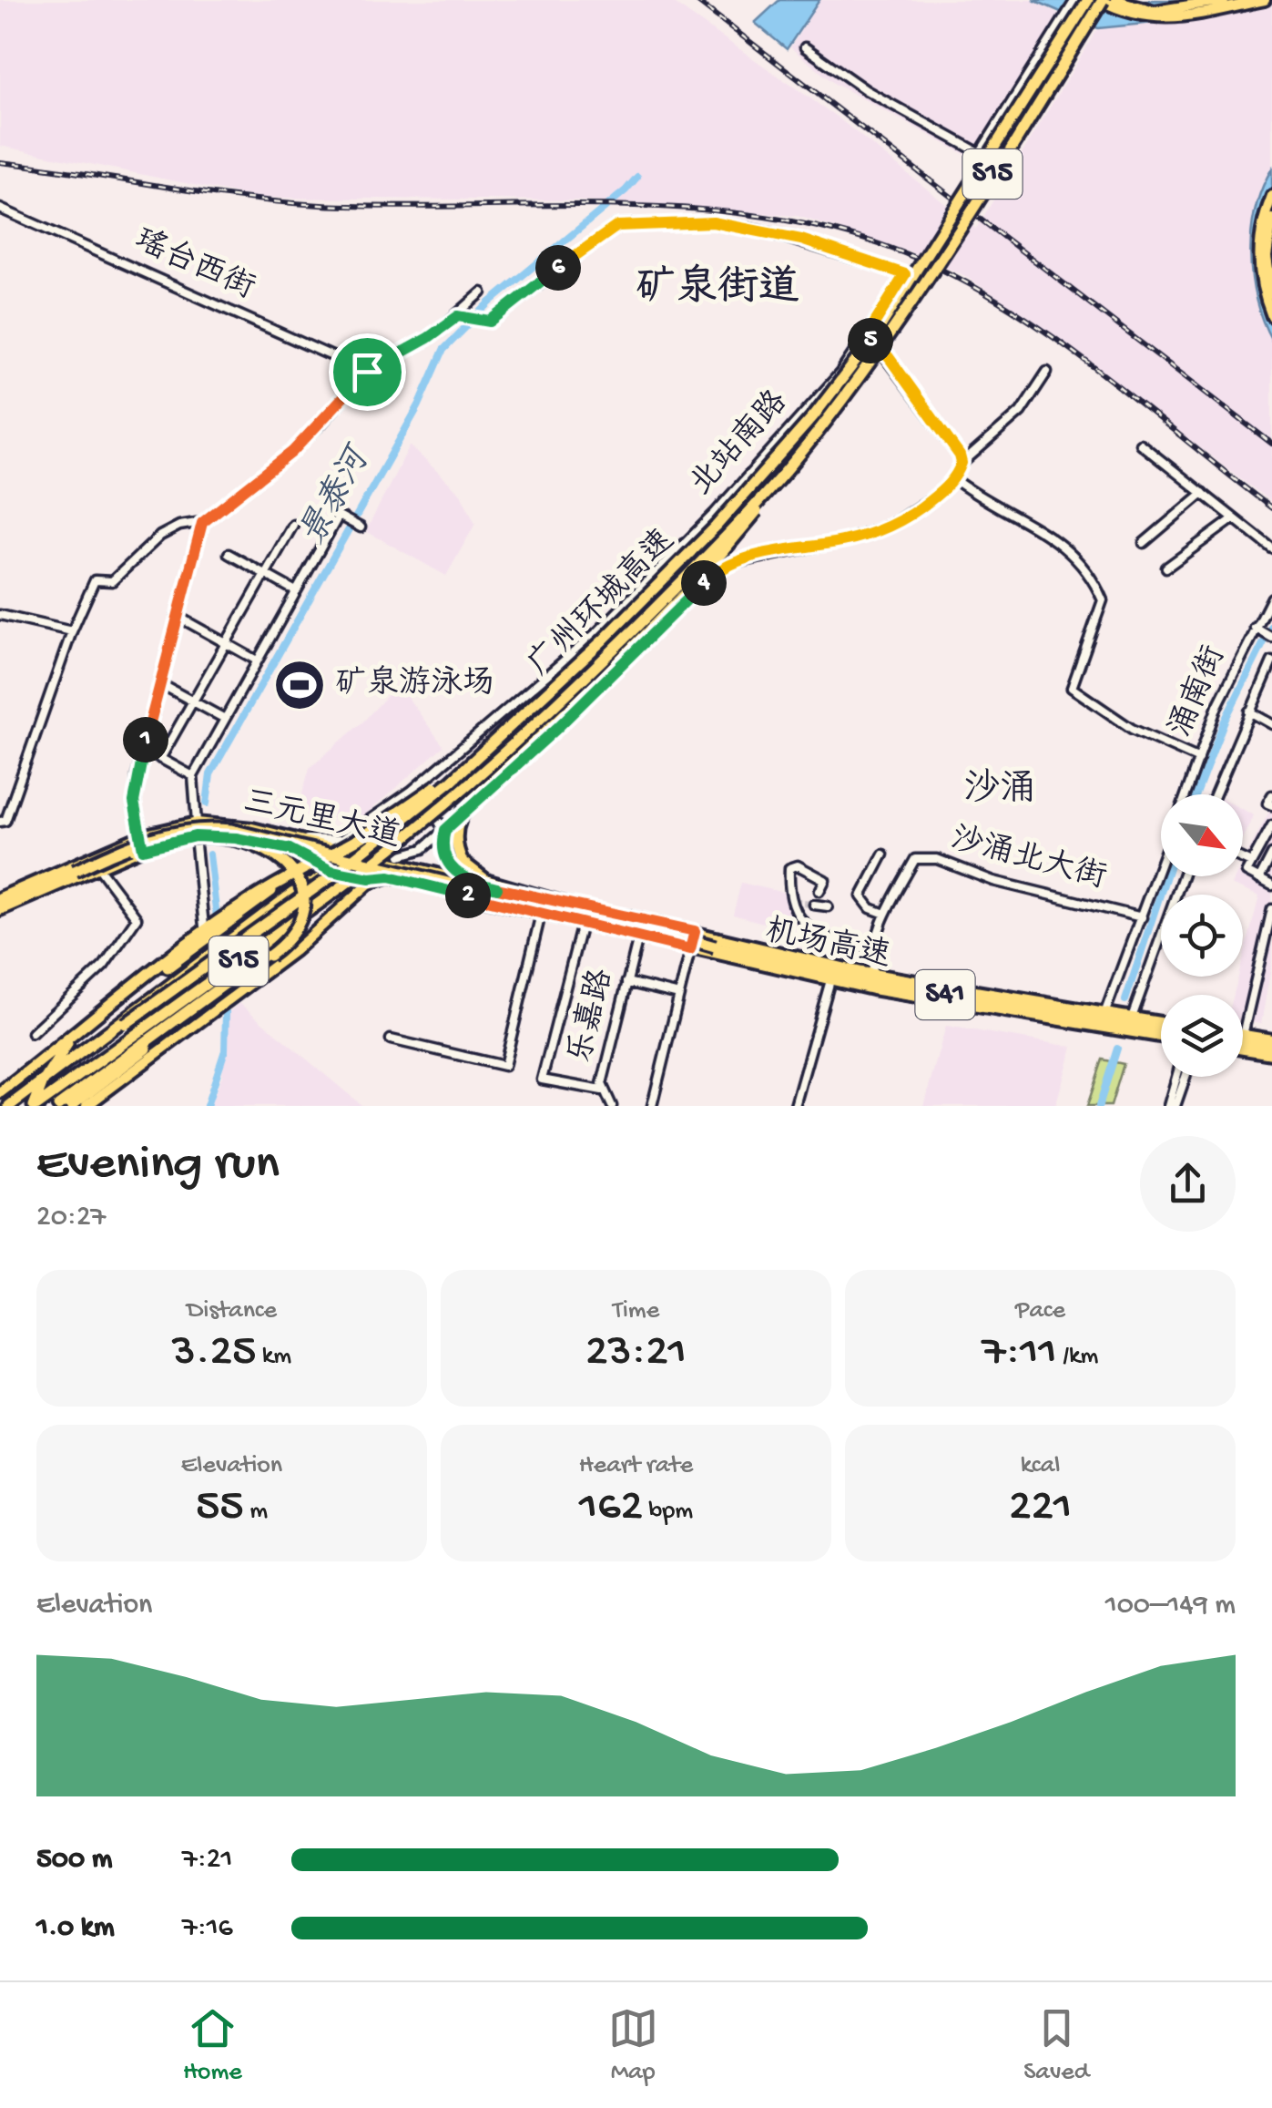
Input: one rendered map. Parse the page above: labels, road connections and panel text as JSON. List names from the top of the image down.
{
  "streets": {
    "highway": [
      "S15",
      "广州环城高速",
      "机场高速",
      "S41"
    ],
    "main road": ["三元里大道"],
    "street": [
      "瑶台西街",
      "北站南路",
      "涌南街",
      "沙涌北大街",
      "乐嘉路"
    ]
  },
  "crossings": [
    ["三元里大道", "沙涌北大街"],
    ["三元里大道", "机场高速"],
    ["三元里大道", "乐嘉路"]
  ],
  "districts": ["矿泉街道", "沙涌"],
  "water": ["景泰河"],
  "places": {
    "sports": ["矿泉游泳场"]
  },
  "north": "bottom right",
  "page": {
    "pins": [
      "6",
      "5",
      "4",
      "1",
      "2"
    ],
    "heading": ["Evening run", "20:27"],
    "stats": [
      ["Distance", "3.25 km"],
      ["Time", "23:21"],
      ["Pace", "7:11 /km"],
      ["Elevation", "55 m"],
      ["Heart rate", "162 bpm"],
      ["kcal", "221"]
    ],
    "chart": ["Elevation", "100–149 m"],
    "list": [
      {
        "name": "500 m",
        "note": "7:21"
      },
      {
        "name": "1.0 km",
        "note": "7:16"
      }
    ],
    "tabs": ["Home", "Map", "Saved"]
  }
}
